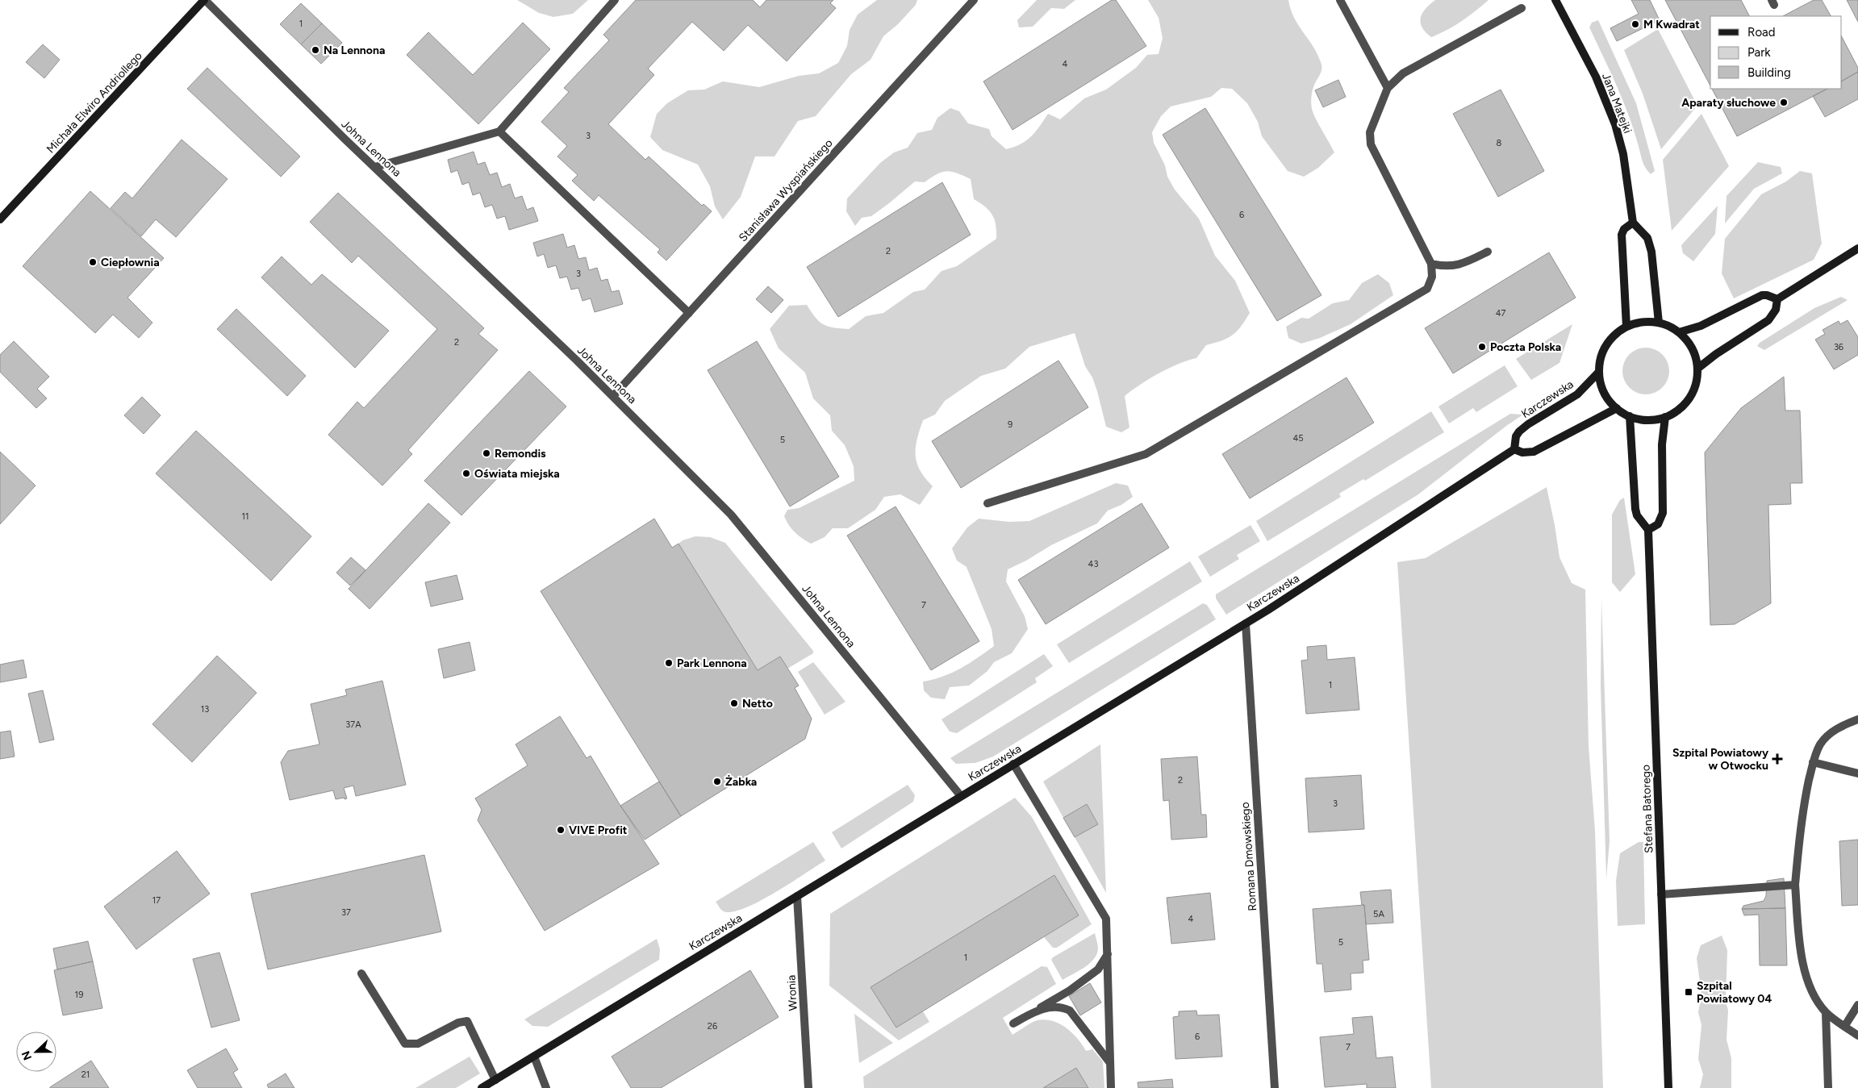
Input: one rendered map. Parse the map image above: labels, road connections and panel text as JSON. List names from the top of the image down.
{
  "streets": {
    "main road": [
      "Michała Elwiro Andriollego",
      "Jana Matejki",
      "Karczewska",
      "Stefana Batorego"
    ],
    "street": [
      "Johna Lennona",
      "Stanisława Wyspiańskiego",
      "Romana Dmowskiego",
      "Wronia"
    ]
  },
  "crossings": [
    ["Michała Elwiro Andriollego", "Johna Lennona"],
    ["Johna Lennona", "Stanisława Wyspiańskiego"],
    ["Johna Lennona", "Karczewska"],
    ["Karczewska", "Romana Dmowskiego"],
    ["Karczewska", "Wronia"]
  ],
  "places": {
    "other": [
      "M Kwadrat",
      "Na Lennona",
      "Aparaty słuchowe",
      "Ciepłownia",
      "Poczta Polska",
      "Remondis",
      "Oświata miejska",
      "Park Lennona",
      "Netto",
      "Żabka",
      "VIVE Profit"
    ],
    "health": ["Szpital Powiatowy w Otwocku"],
    "transit": ["Szpital Powiatowy 04"]
  },
  "house_numbers": [
    "1",
    "4",
    "3",
    "8",
    "6",
    "2",
    "3",
    "47",
    "2",
    "36",
    "9",
    "45",
    "5",
    "11",
    "43",
    "7",
    "1",
    "13",
    "37A",
    "2",
    "3",
    "17",
    "37",
    "5A",
    "4",
    "5",
    "1",
    "19",
    "26",
    "6",
    "7",
    "21"
  ],
  "legend": ["Road", "Park", "Building"],
  "north": "left"
}
